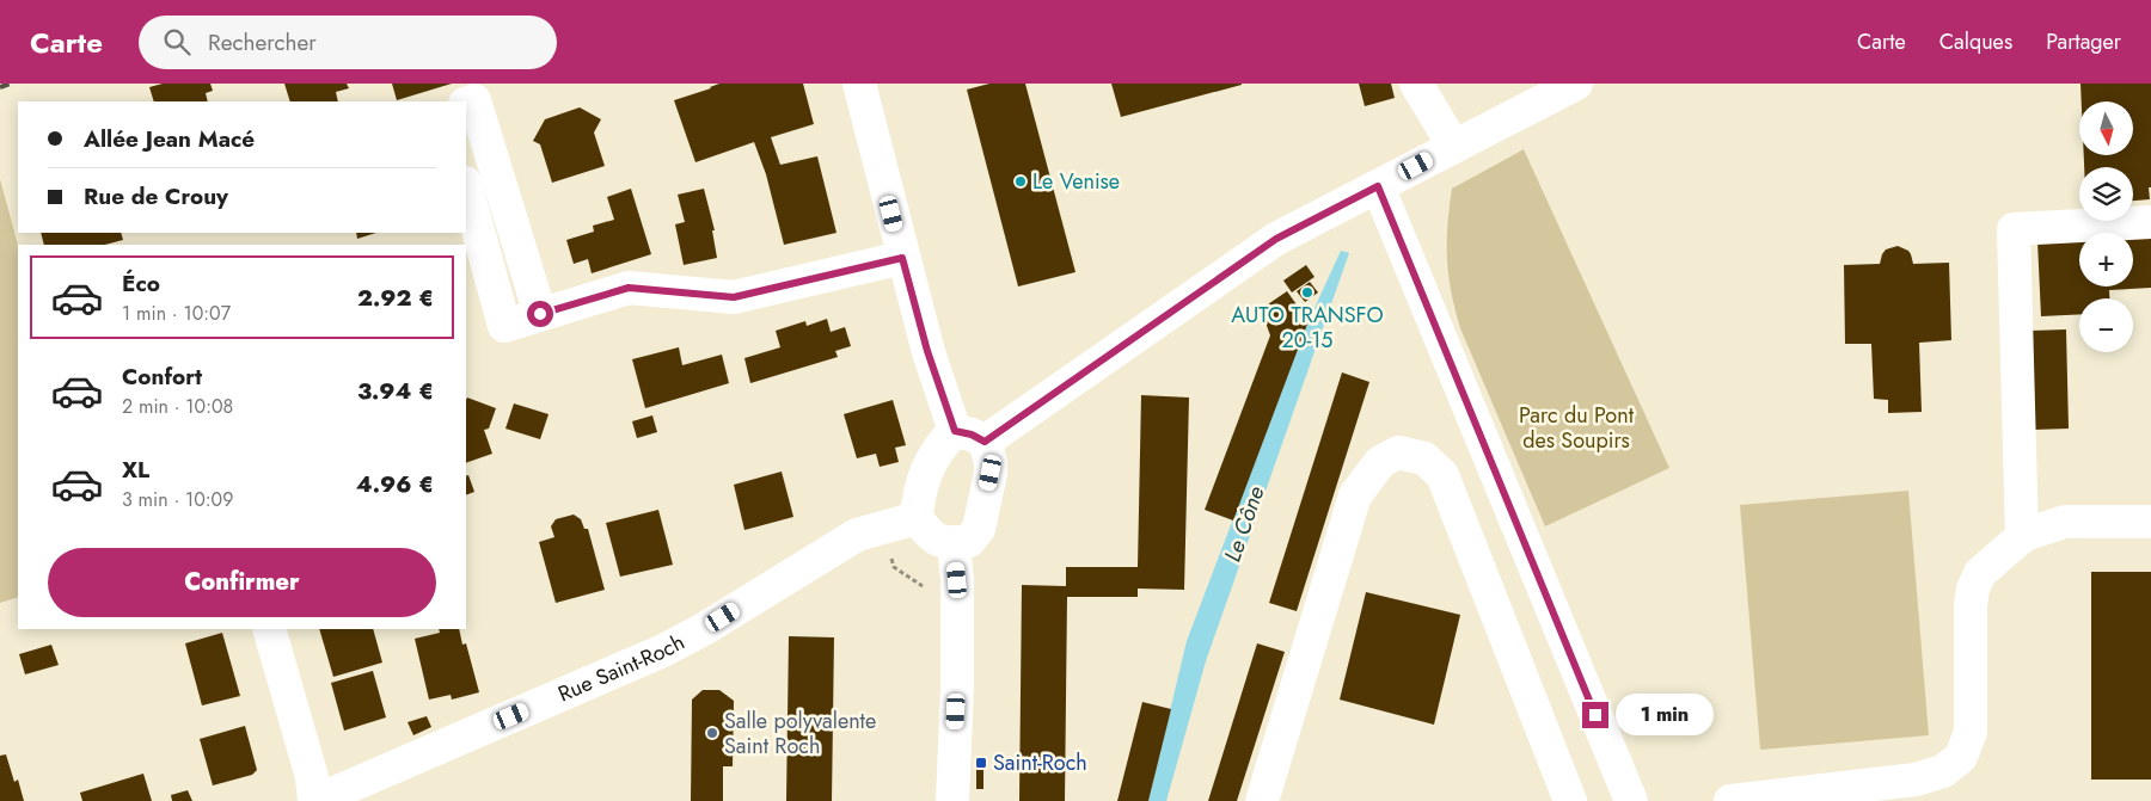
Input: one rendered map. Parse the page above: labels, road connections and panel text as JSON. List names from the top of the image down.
{
  "streets": {
    "street": ["Rue Saint-Roch"]
  },
  "water": ["Le Cône"],
  "parks": ["Parc du Pont des Soupirs"],
  "places": {
    "other": ["Le Venise", "AUTO TRANSFO 20-15", "Salle polyvalente Saint Roch"],
    "transit": ["Saint-Roch"]
  },
  "north": "bottom",
  "page": {
    "header": "Carte",
    "search": "Rechercher",
    "nav": ["Carte", "Calques", "Partager"],
    "map_buttons": ["+", "−"],
    "banner": ["Allée Jean Macé", "Rue de Crouy"],
    "list": [
      {
        "name": "Éco",
        "note": "1 min · 10:07",
        "value": "2.92 €"
      },
      {
        "name": "Confort",
        "note": "2 min · 10:08",
        "value": "3.94 €"
      },
      {
        "name": "XL",
        "note": "3 min · 10:09",
        "value": "4.96 €"
      }
    ],
    "buttons": "Confirmer",
    "bubble": "1 min"
  }
}
